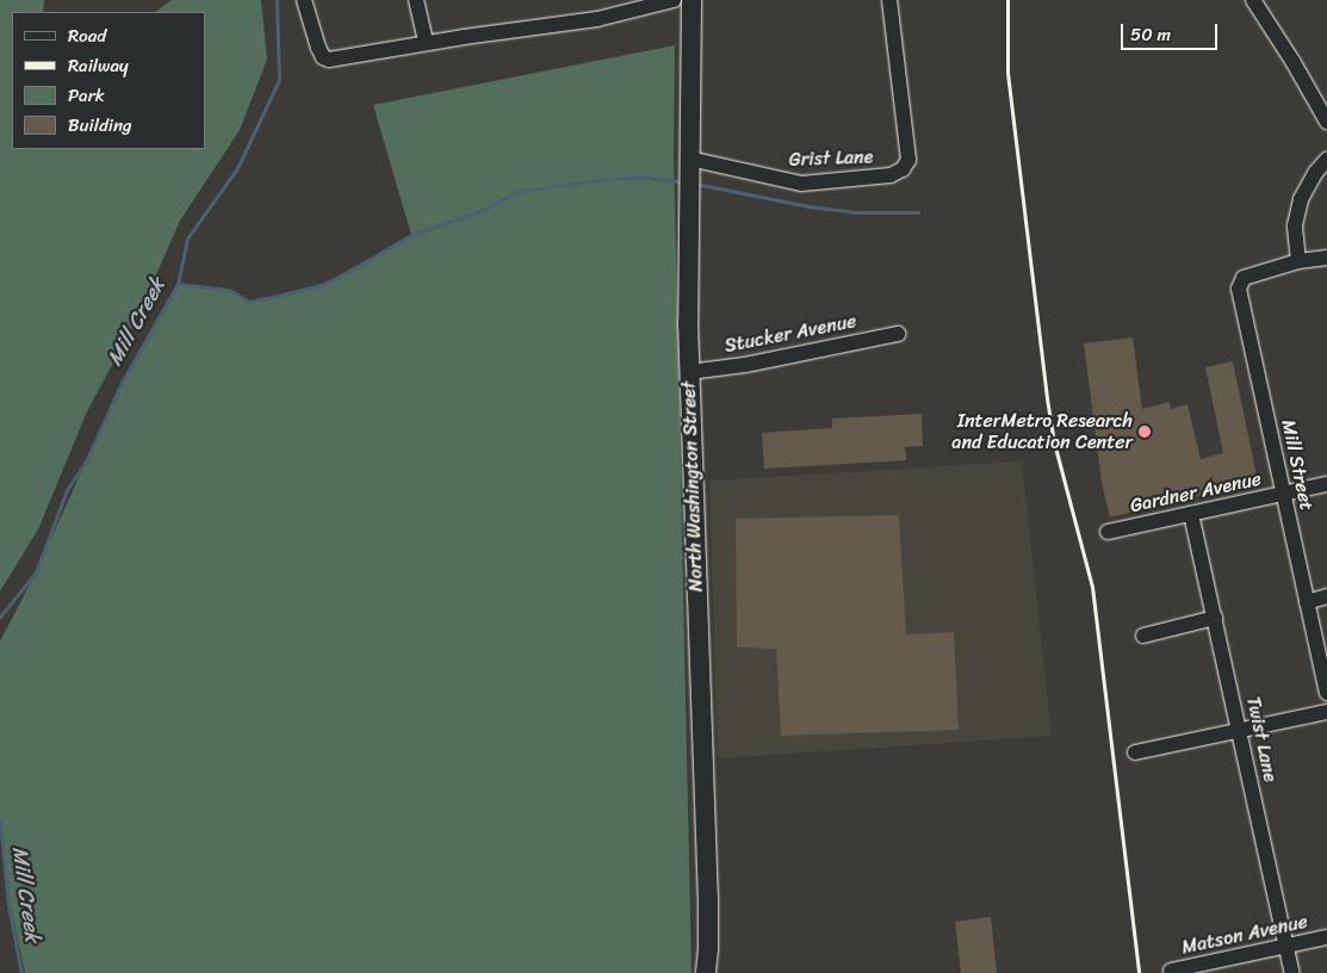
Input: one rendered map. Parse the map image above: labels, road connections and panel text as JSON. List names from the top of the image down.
{
  "streets": {
    "street": [
      "Grist Lane",
      "Stucker Avenue",
      "Mill Street",
      "North Washington Street",
      "Gardner Avenue",
      "Twist Lane",
      "Matson Avenue"
    ]
  },
  "crossings": [
    ["Grist Lane", "North Washington Street"],
    ["Stucker Avenue", "North Washington Street"],
    ["Mill Street", "Gardner Avenue"],
    ["Gardner Avenue", "Twist Lane"],
    ["Twist Lane", "Matson Avenue"]
  ],
  "water": ["Mill Creek"],
  "places": ["InterMetro Research and Education Center"],
  "legend": [
    "Road",
    "Railway",
    "Park",
    "Building"
  ],
  "scale_bar": "50 m"
}
